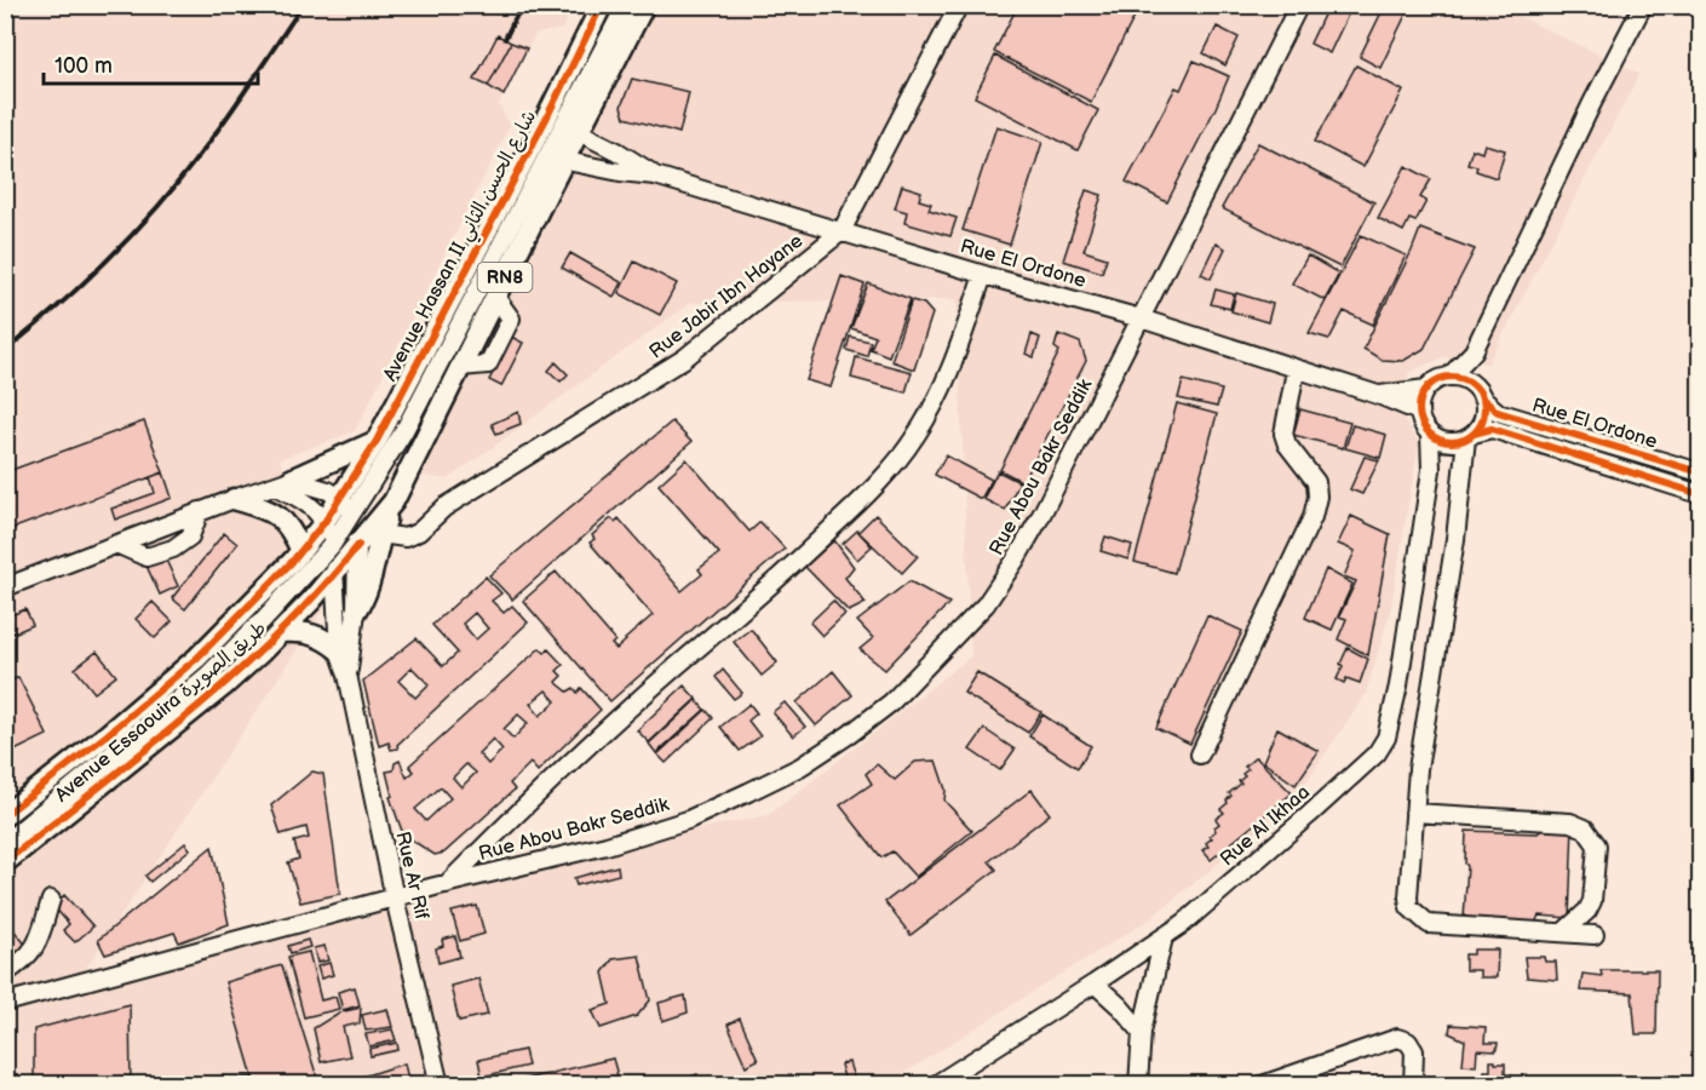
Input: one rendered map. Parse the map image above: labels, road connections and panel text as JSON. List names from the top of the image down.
{
  "streets": {
    "main road": ["Avenue Hassan II شارع الحسن الثاني", "RN8", "Avenue Essaouira طريق الصويرة"],
    "street": [
      "Rue El Ordone",
      "Rue Jabir Ibn Hayane",
      "Rue Abou Bakr Seddik",
      "Rue Al Ikhaa",
      "Rue Ar Rif"
    ]
  },
  "crossings": [
    ["Avenue Hassan II شارع الحسن الثاني", "Rue El Ordone"],
    ["Avenue Hassan II شارع الحسن الثاني", "Avenue Essaouira طريق الصويرة"],
    ["Avenue Hassan II شارع الحسن الثاني", "Rue Ar Rif"],
    ["Rue El Ordone", "Rue Jabir Ibn Hayane"],
    ["Rue El Ordone", "Rue Abou Bakr Seddik"],
    ["Rue El Ordone", "Rue Al Ikhaa"],
    ["Rue Abou Bakr Seddik", "Rue Ar Rif"],
    ["Avenue Essaouira طريق الصويرة", "Rue Ar Rif"]
  ],
  "scale_bar": "100 m"
}
